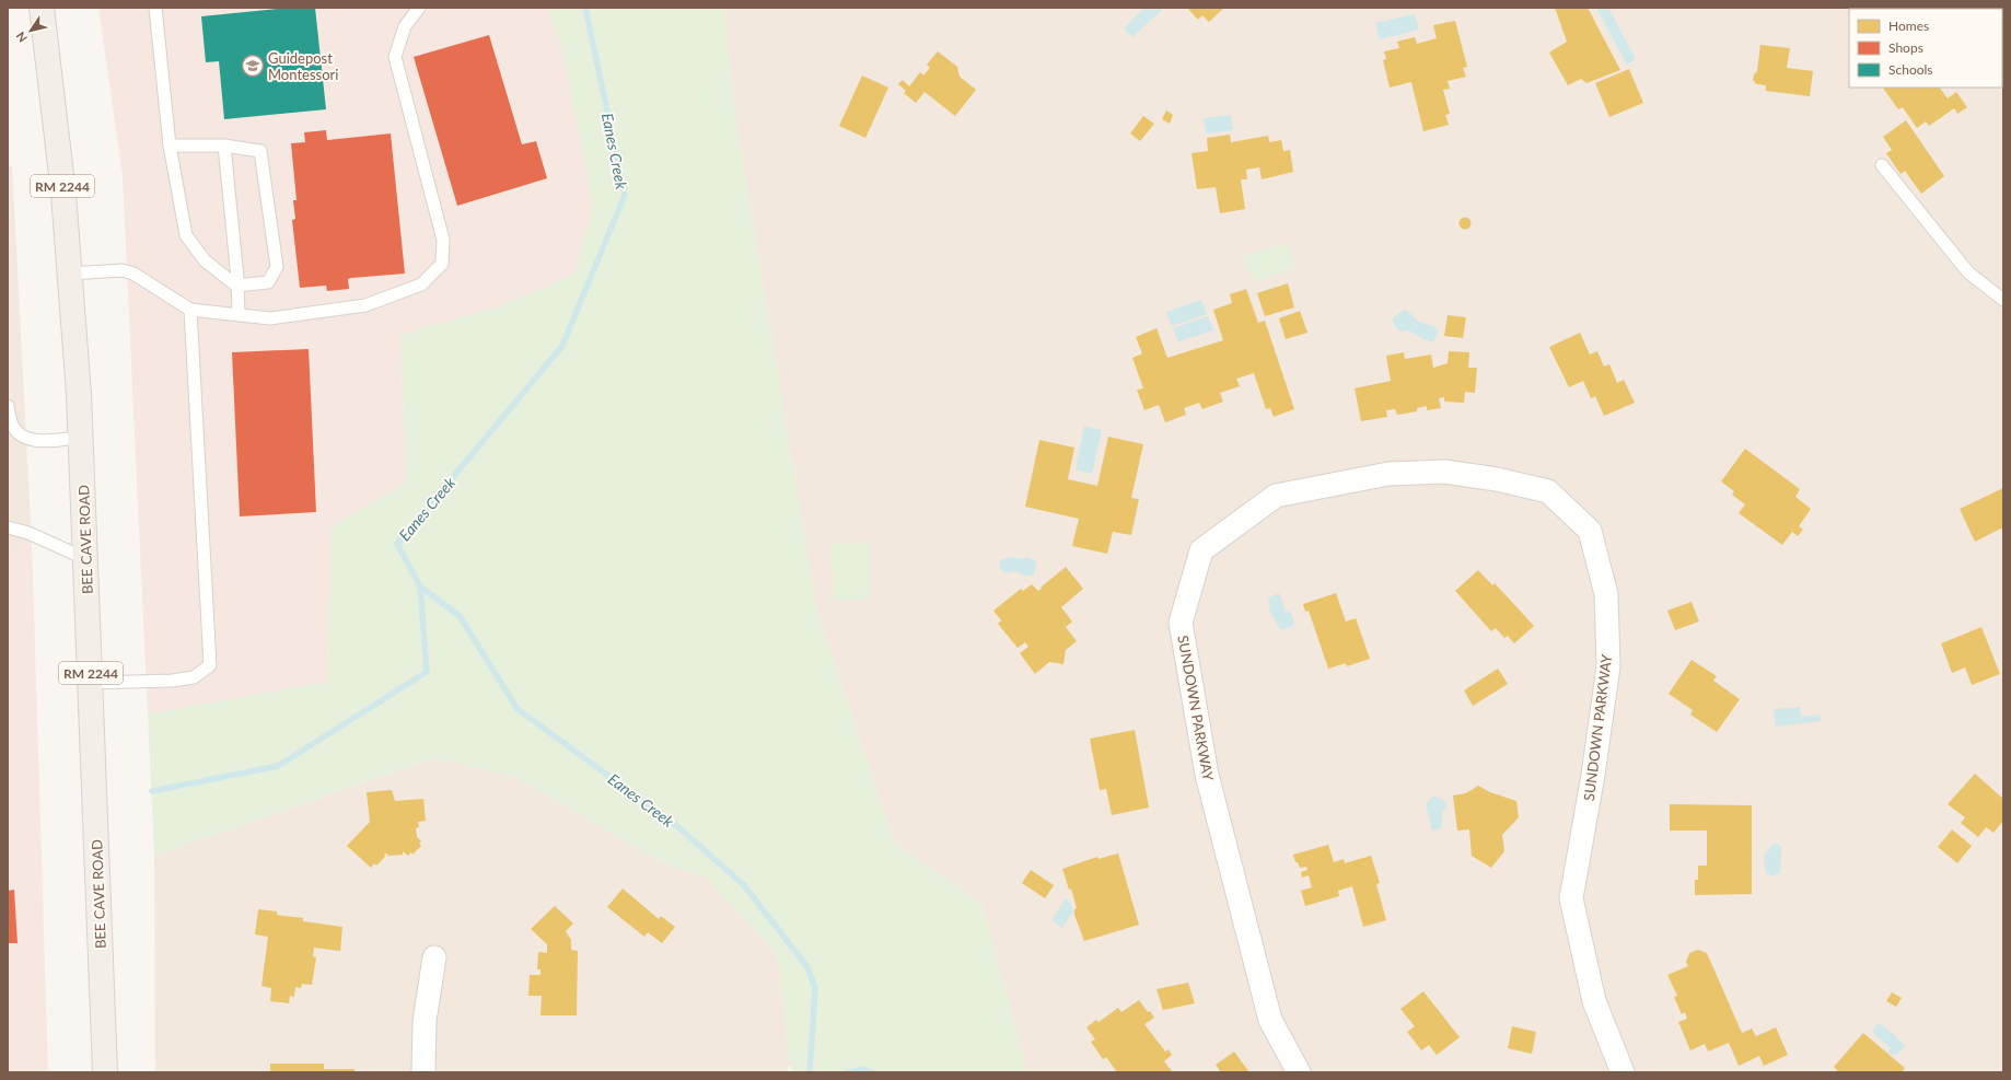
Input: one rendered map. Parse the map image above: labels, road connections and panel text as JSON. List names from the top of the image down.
{
  "streets": {
    "main road": ["RM 2244", "BEE CAVE ROAD"],
    "street": ["SUNDOWN PARKWAY"]
  },
  "water": ["Eanes Creek"],
  "places": {
    "school or university": ["Guidepost Montessori"]
  },
  "legend": ["Homes", "Shops", "Schools"],
  "north": "bottom left"
}
